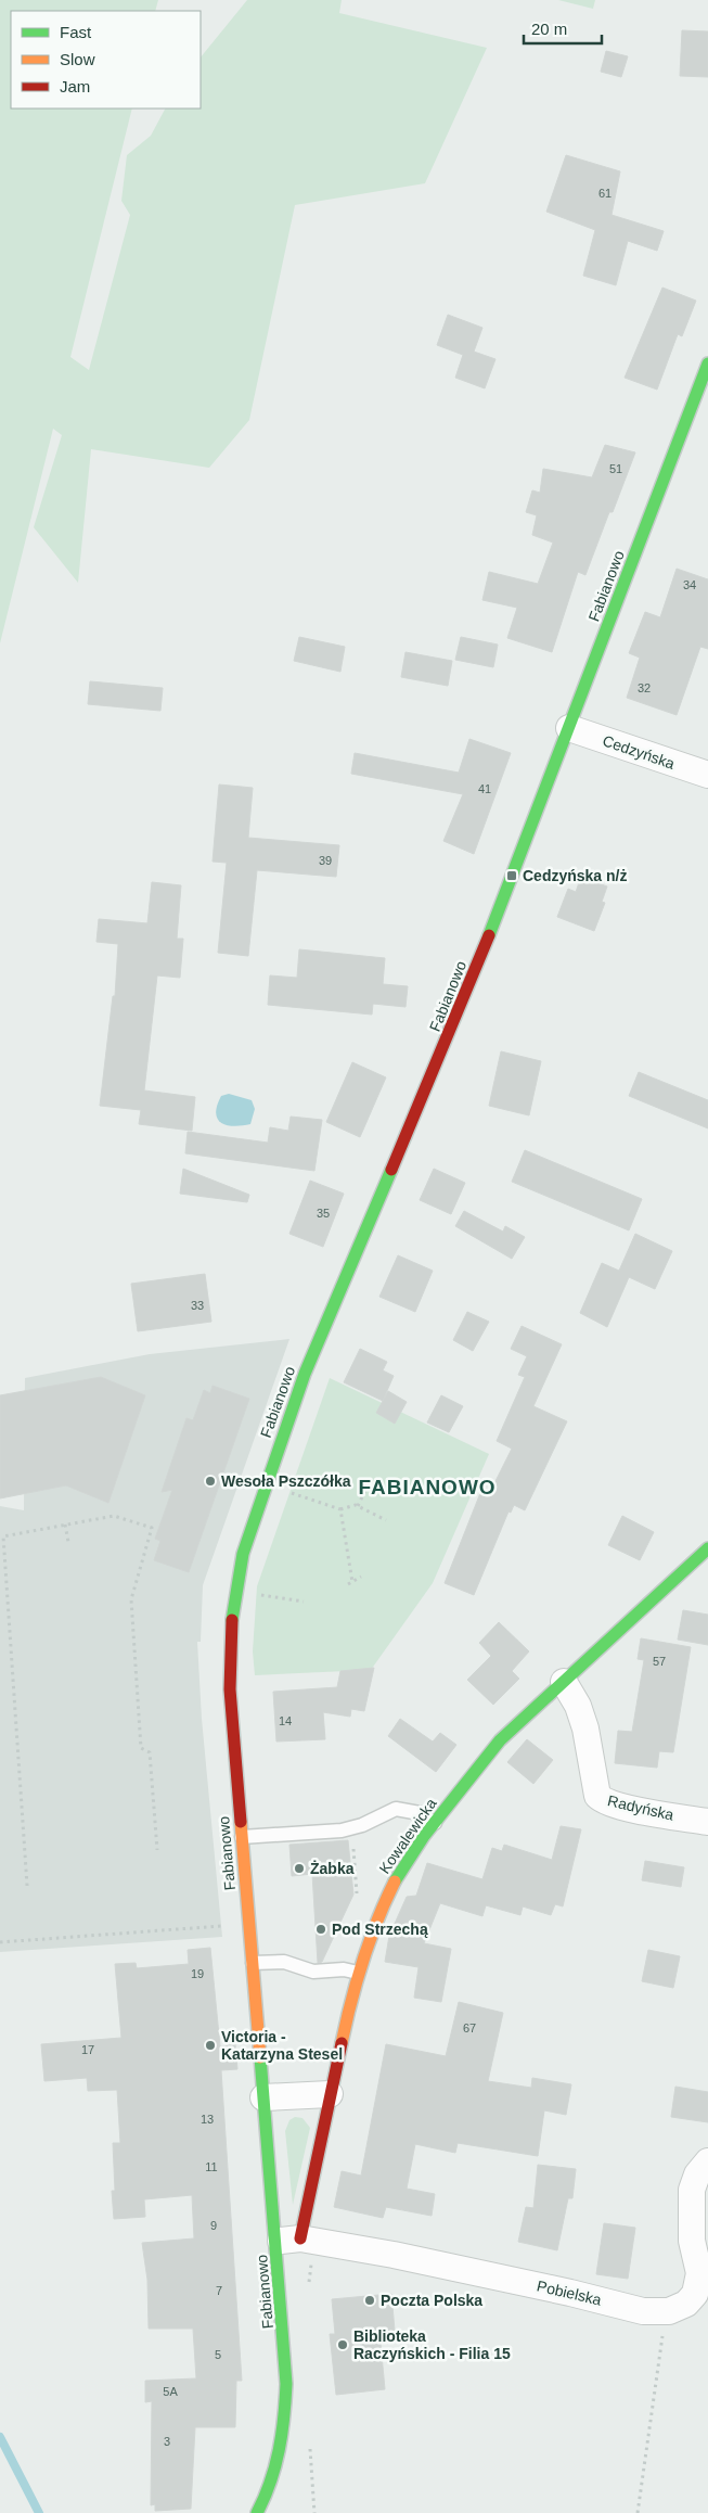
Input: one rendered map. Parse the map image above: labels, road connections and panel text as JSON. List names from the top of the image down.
{
  "streets": {
    "street": [
      "Fabianowo",
      "Cedzyńska",
      "Radyńska",
      "Kowalewicka",
      "Pobielska"
    ]
  },
  "crossings": [
    ["Fabianowo", "Cedzyńska"],
    ["Fabianowo", "Kowalewicka"],
    ["Fabianowo", "Pobielska"],
    ["Radyńska", "Kowalewicka"],
    ["Kowalewicka", "Pobielska"]
  ],
  "districts": ["FABIANOWO"],
  "places": {
    "transit": ["Cedzyńska n/ż"],
    "other": [
      "Wesoła Pszczółka",
      "Żabka",
      "Pod Strzechą",
      "Victoria - Katarzyna Stesel",
      "Poczta Polska",
      "Biblioteka Raczyńskich - Filia 15"
    ]
  },
  "house_numbers": [
    "61",
    "51",
    "34",
    "32",
    "41",
    "39",
    "35",
    "33",
    "57",
    "14",
    "19",
    "67",
    "17",
    "13",
    "11",
    "9",
    "7",
    "5",
    "5A",
    "3"
  ],
  "legend": ["Fast", "Slow", "Jam"],
  "scale_bar": "20 m"
}
